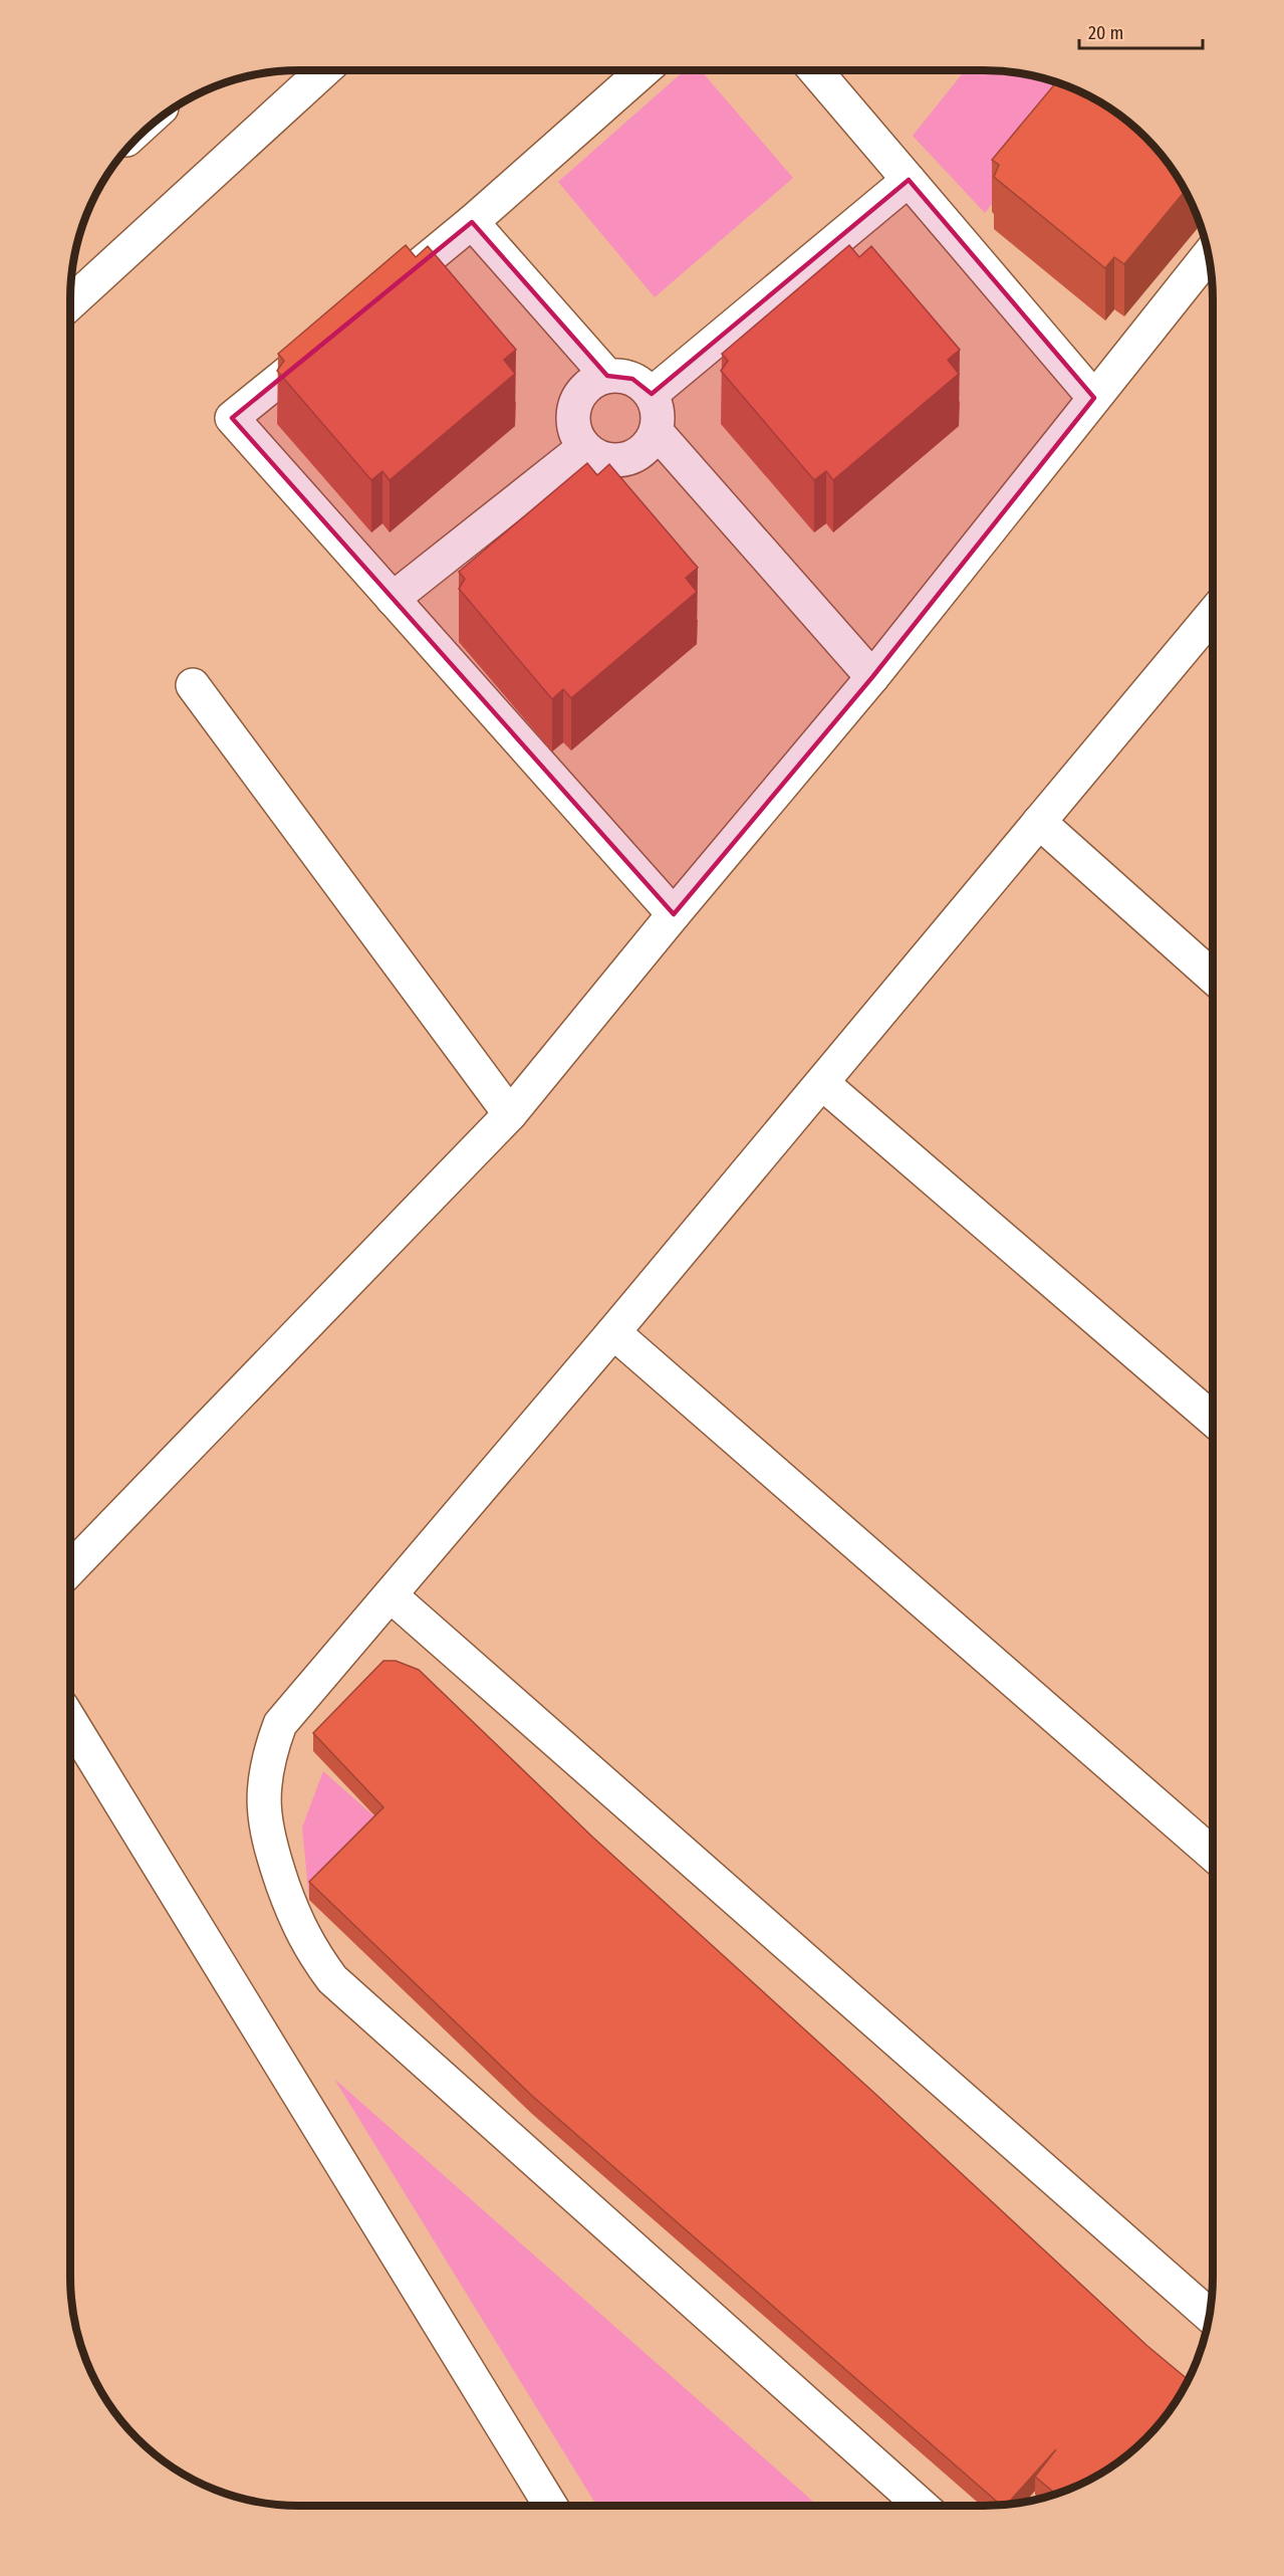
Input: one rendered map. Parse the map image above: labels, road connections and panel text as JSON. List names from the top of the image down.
{
  "scale_bar": "20 m"
}
